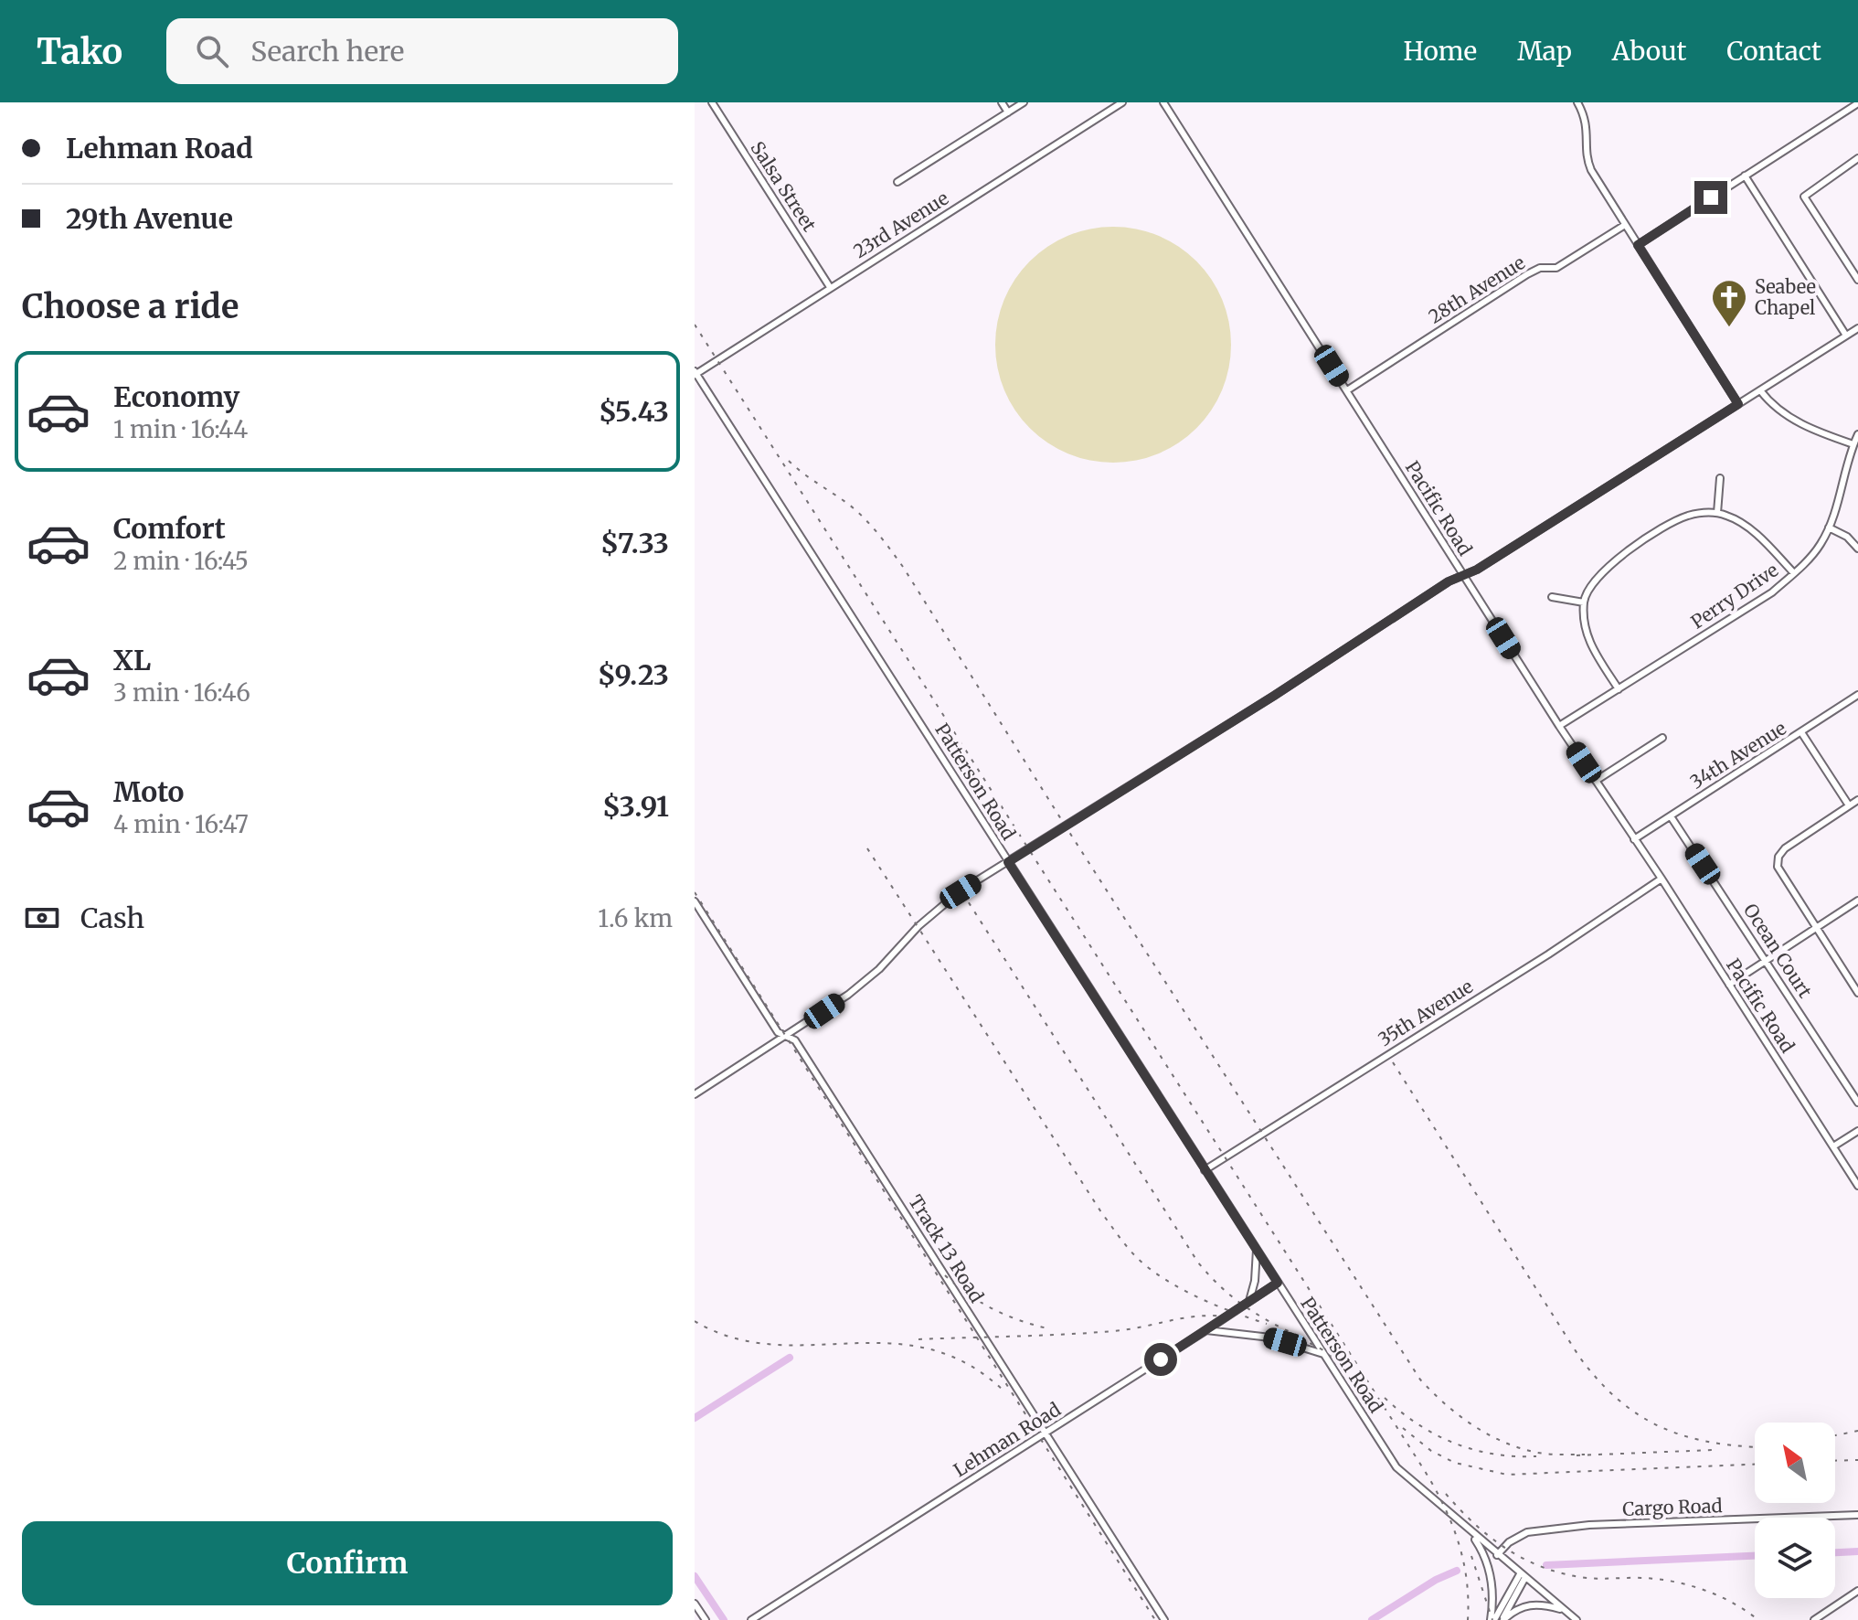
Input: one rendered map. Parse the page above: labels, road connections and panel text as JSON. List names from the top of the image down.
{
  "streets": {
    "street": [
      "Salsa Street",
      "23rd Avenue",
      "28th Avenue",
      "Pacific Road",
      "Perry Drive",
      "34th Avenue",
      "Patterson Road",
      "Ocean Court",
      "35th Avenue",
      "Track 13 Road",
      "Lehman Road",
      "Cargo Road"
    ]
  },
  "crossings": [
    ["Salsa Street", "23rd Avenue"],
    ["23rd Avenue", "Patterson Road"],
    ["28th Avenue", "Pacific Road"],
    ["Pacific Road", "Perry Drive"],
    ["Pacific Road", "34th Avenue"],
    ["Pacific Road", "35th Avenue"],
    ["34th Avenue", "Ocean Court"],
    ["Patterson Road", "35th Avenue"],
    ["Patterson Road", "Lehman Road"],
    ["Patterson Road", "Cargo Road"],
    ["Track 13 Road", "Lehman Road"]
  ],
  "places": {
    "church": ["Seabee Chapel"]
  },
  "north": "top left",
  "page": {
    "header": "Tako",
    "search": "Search here",
    "nav": [
      "Home",
      "Map",
      "About",
      "Contact"
    ],
    "banner": ["Lehman Road", "29th Avenue"],
    "heading": "Choose a ride",
    "list": [
      {
        "name": "Economy",
        "note": "1 min · 16:44",
        "value": "$5.43"
      },
      {
        "name": "Comfort",
        "note": "2 min · 16:45",
        "value": "$7.33"
      },
      {
        "name": "XL",
        "note": "3 min · 16:46",
        "value": "$9.23"
      },
      {
        "name": "Moto",
        "note": "4 min · 16:47",
        "value": "$3.91"
      }
    ],
    "pay": ["Cash", "1.6 km"],
    "buttons": "Confirm"
  }
}
